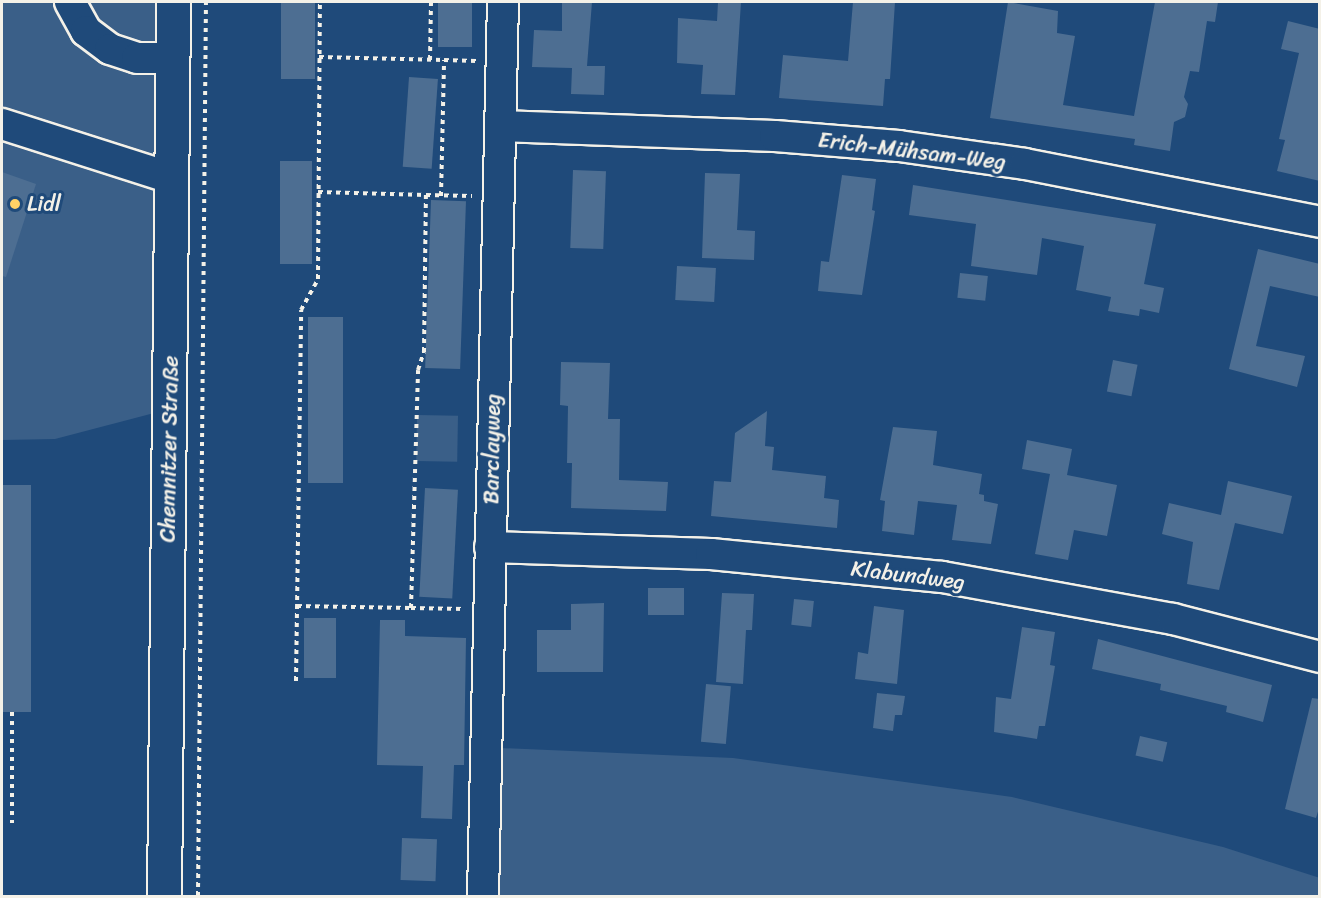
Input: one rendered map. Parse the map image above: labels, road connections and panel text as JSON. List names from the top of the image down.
{
  "streets": {
    "main road": ["Chemnitzer Straße"],
    "street": ["Erich-Mühsam-Weg", "Barclayweg", "Klabundweg"]
  },
  "crossings": [
    ["Erich-Mühsam-Weg", "Barclayweg"],
    ["Barclayweg", "Klabundweg"]
  ],
  "places": ["Lidl"]
}
